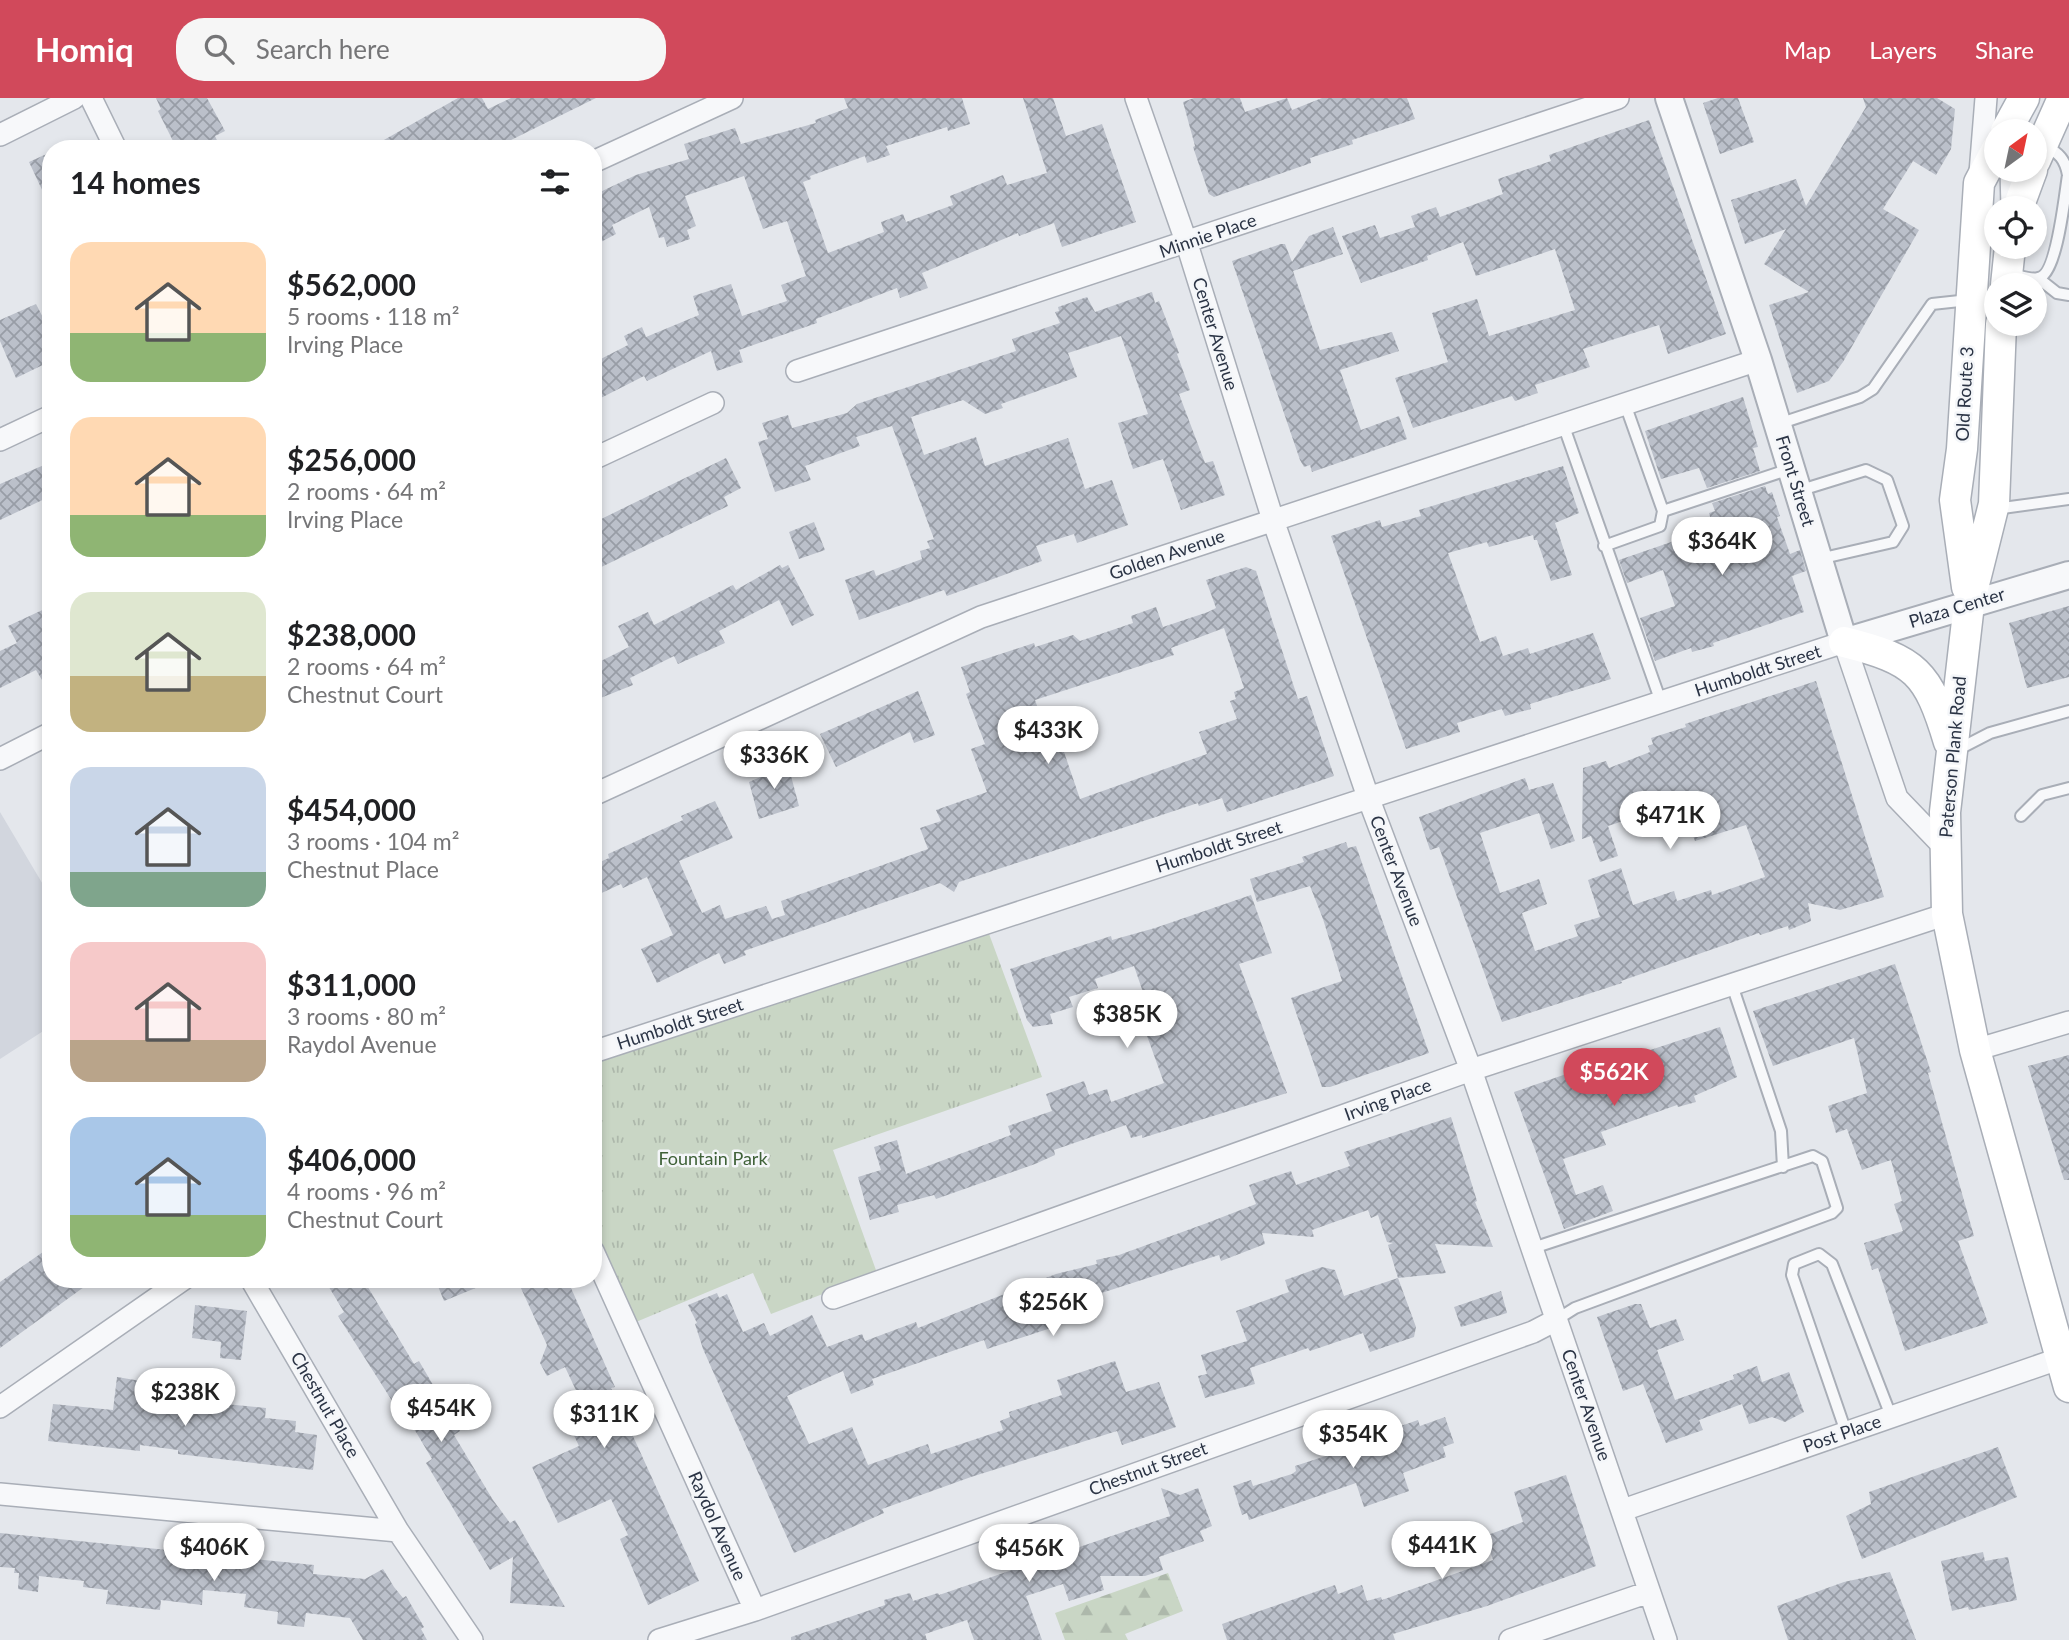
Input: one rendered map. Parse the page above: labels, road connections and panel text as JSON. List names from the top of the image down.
{
  "streets": {
    "main road": ["Old Route 3", "Paterson Plank Road"],
    "street": [
      "Minnie Place",
      "Center Avenue",
      "Front Street",
      "Golden Avenue",
      "Plaza Center",
      "Humboldt Street",
      "Irving Place",
      "Chestnut Place",
      "Post Place",
      "Chestnut Street",
      "Raydol Avenue"
    ]
  },
  "crossings": [
    ["Minnie Place", "Center Avenue"],
    ["Center Avenue", "Golden Avenue"],
    ["Center Avenue", "Humboldt Street"],
    ["Center Avenue", "Irving Place"],
    ["Center Avenue", "Post Place"],
    ["Center Avenue", "Chestnut Street"],
    ["Old Route 3", "Plaza Center"],
    ["Old Route 3", "Paterson Plank Road"],
    ["Front Street", "Golden Avenue"],
    ["Front Street", "Plaza Center"],
    ["Front Street", "Humboldt Street"],
    ["Front Street", "Paterson Plank Road"],
    ["Plaza Center", "Humboldt Street"],
    ["Plaza Center", "Paterson Plank Road"],
    ["Paterson Plank Road", "Irving Place"],
    ["Paterson Plank Road", "Post Place"],
    ["Chestnut Street", "Raydol Avenue"]
  ],
  "parks": ["Fountain Park"],
  "north": "top right",
  "page": {
    "header": "Homiq",
    "search": "Search here",
    "nav": ["Map", "Layers", "Share"],
    "heading": "14 homes",
    "list": [
      {
        "name": "$562,000",
        "note": "5 rooms · 118 m² · Irving Place"
      },
      {
        "name": "$256,000",
        "note": "2 rooms · 64 m² · Irving Place"
      },
      {
        "name": "$238,000",
        "note": "2 rooms · 64 m² · Chestnut Court"
      },
      {
        "name": "$454,000",
        "note": "3 rooms · 104 m² · Chestnut Place"
      },
      {
        "name": "$311,000",
        "note": "3 rooms · 80 m² · Raydol Avenue"
      },
      {
        "name": "$406,000",
        "note": "4 rooms · 96 m² · Chestnut Court"
      }
    ],
    "price": [
      "$364K",
      "$433K",
      "$336K",
      "$471K",
      "$385K",
      "$562K",
      "$256K",
      "$238K",
      "$454K",
      "$311K",
      "$354K",
      "$441K",
      "$406K",
      "$456K"
    ]
  }
}
